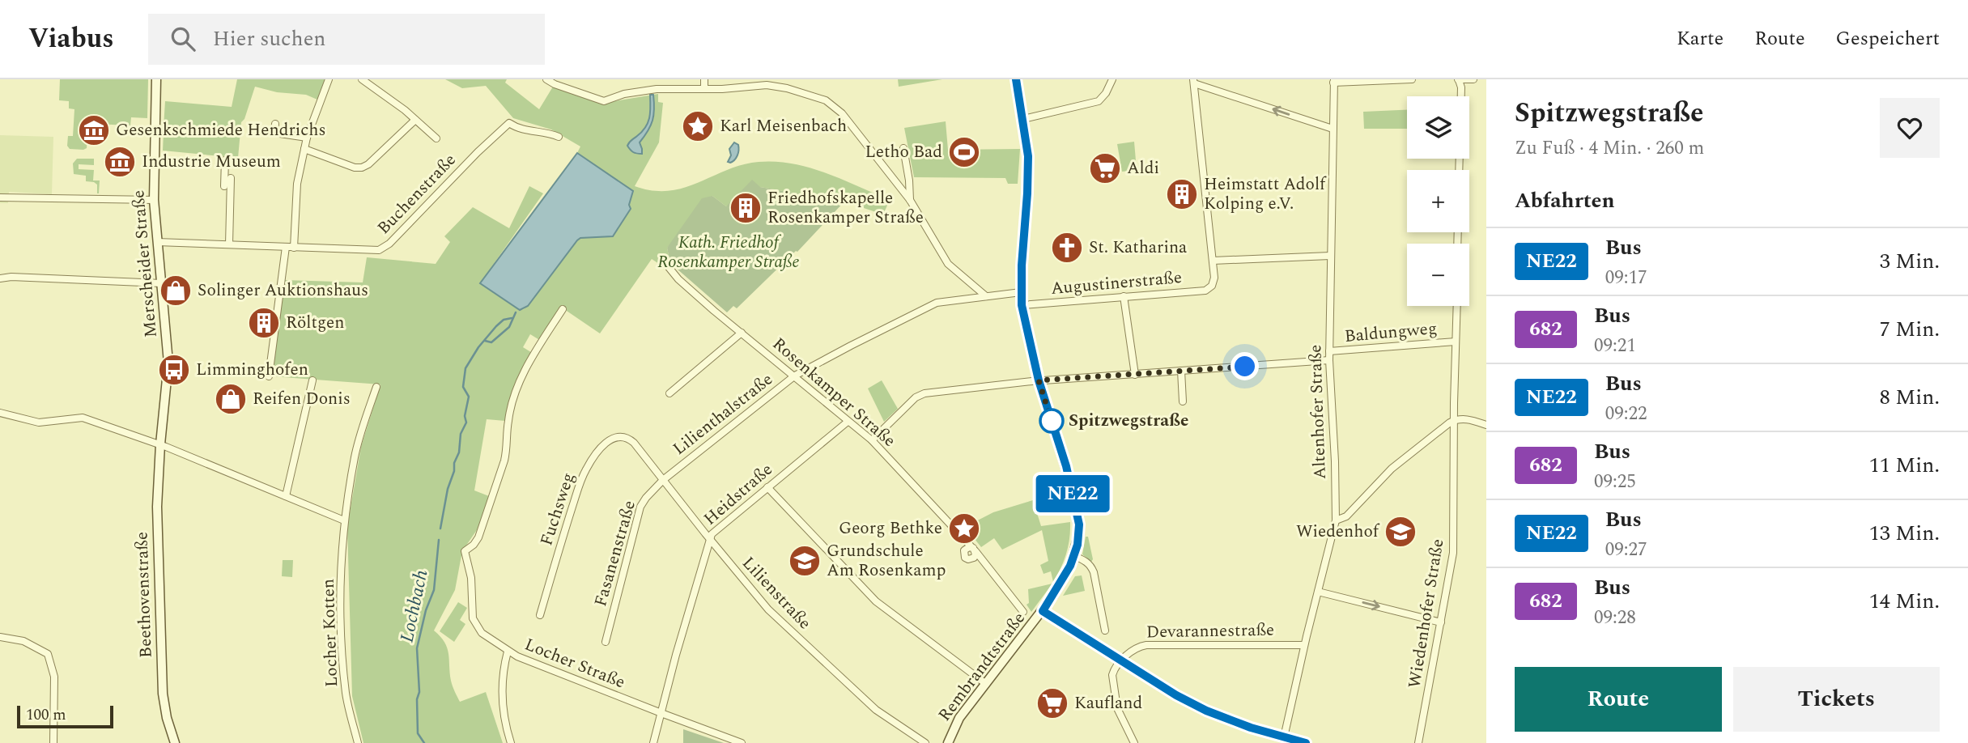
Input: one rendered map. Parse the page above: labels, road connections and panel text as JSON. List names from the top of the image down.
{
  "streets": {
    "main road": ["Merscheider Straße", "Beethovenstraße", "Rembrandtstraße"],
    "street": [
      "Buchenstraße",
      "Augustinerstraße",
      "Baldungweg",
      "Rosenkamper Straße",
      "Altenhofer Straße",
      "Lilienthalstraße",
      "Heidstraße",
      "Fuchsweg",
      "Fasanenstraße",
      "Lilienstraße",
      "Wiedenhofer Straße",
      "Devarannestraße",
      "Locher Kotten",
      "Locher Straße"
    ]
  },
  "crossings": [
    ["Buchenstraße", "Merscheider Straße"],
    ["Merscheider Straße", "Beethovenstraße"],
    ["Augustinerstraße", "Rembrandtstraße"],
    ["Baldungweg", "Altenhofer Straße"],
    ["Baldungweg", "Wiedenhofer Straße"],
    ["Rosenkamper Straße", "Lilienthalstraße"],
    ["Rosenkamper Straße", "Heidstraße"],
    ["Altenhofer Straße", "Devarannestraße"],
    ["Lilienthalstraße", "Fasanenstraße"],
    ["Lilienthalstraße", "Lilienstraße"],
    ["Lilienthalstraße", "Rembrandtstraße"],
    ["Heidstraße", "Lilienstraße"],
    ["Heidstraße", "Locher Straße"],
    ["Fuchsweg", "Lilienstraße"],
    ["Fasanenstraße", "Lilienstraße"]
  ],
  "water": ["Lochbach"],
  "parks": ["Kath. Friedhof Rosenkamper Straße"],
  "places": {
    "place": ["Karl Meisenbach", "Georg Bethke"],
    "museum": ["Gesenkschmiede Hendrichs", "Industrie Museum"],
    "sports": ["Letho Bad"],
    "supermarket": ["Aldi", "Kaufland"],
    "building": ["Heimstatt Adolf Kolping e.V.", "Friedhofskapelle Rosenkamper Straße", "Röltgen"],
    "church": ["St. Katharina"],
    "shop": ["Solinger Auktionshaus", "Reifen Donis"],
    "bus stop": ["Limminghofen"],
    "other": ["Spitzwegstraße"],
    "school or university": ["Wiedenhof", "Grundschule Am Rosenkamp"]
  },
  "lines": ["bus line NE22"],
  "scale_bar": "100 m",
  "page": {
    "header": "Viabus",
    "search": "Hier suchen",
    "nav": ["Karte", "Route", "Gespeichert"],
    "on_map": "NE22",
    "heading": [
      ["Spitzwegstraße", "Zu Fuß · 4 Min. · 260 m"],
      "Abfahrten"
    ],
    "map_buttons": ["+", "−"],
    "list": [
      {
        "mark": "NE22",
        "name": "Bus",
        "note": "09:17",
        "value": "3 Min."
      },
      {
        "mark": "682",
        "name": "Bus",
        "note": "09:21",
        "value": "7 Min."
      },
      {
        "mark": "NE22",
        "name": "Bus",
        "note": "09:22",
        "value": "8 Min."
      },
      {
        "mark": "682",
        "name": "Bus",
        "note": "09:25",
        "value": "11 Min."
      },
      {
        "mark": "NE22",
        "name": "Bus",
        "note": "09:27",
        "value": "13 Min."
      },
      {
        "mark": "682",
        "name": "Bus",
        "note": "09:28",
        "value": "14 Min."
      }
    ],
    "buttons": ["Route", "Tickets"],
    "scale": "100 m"
  }
}
